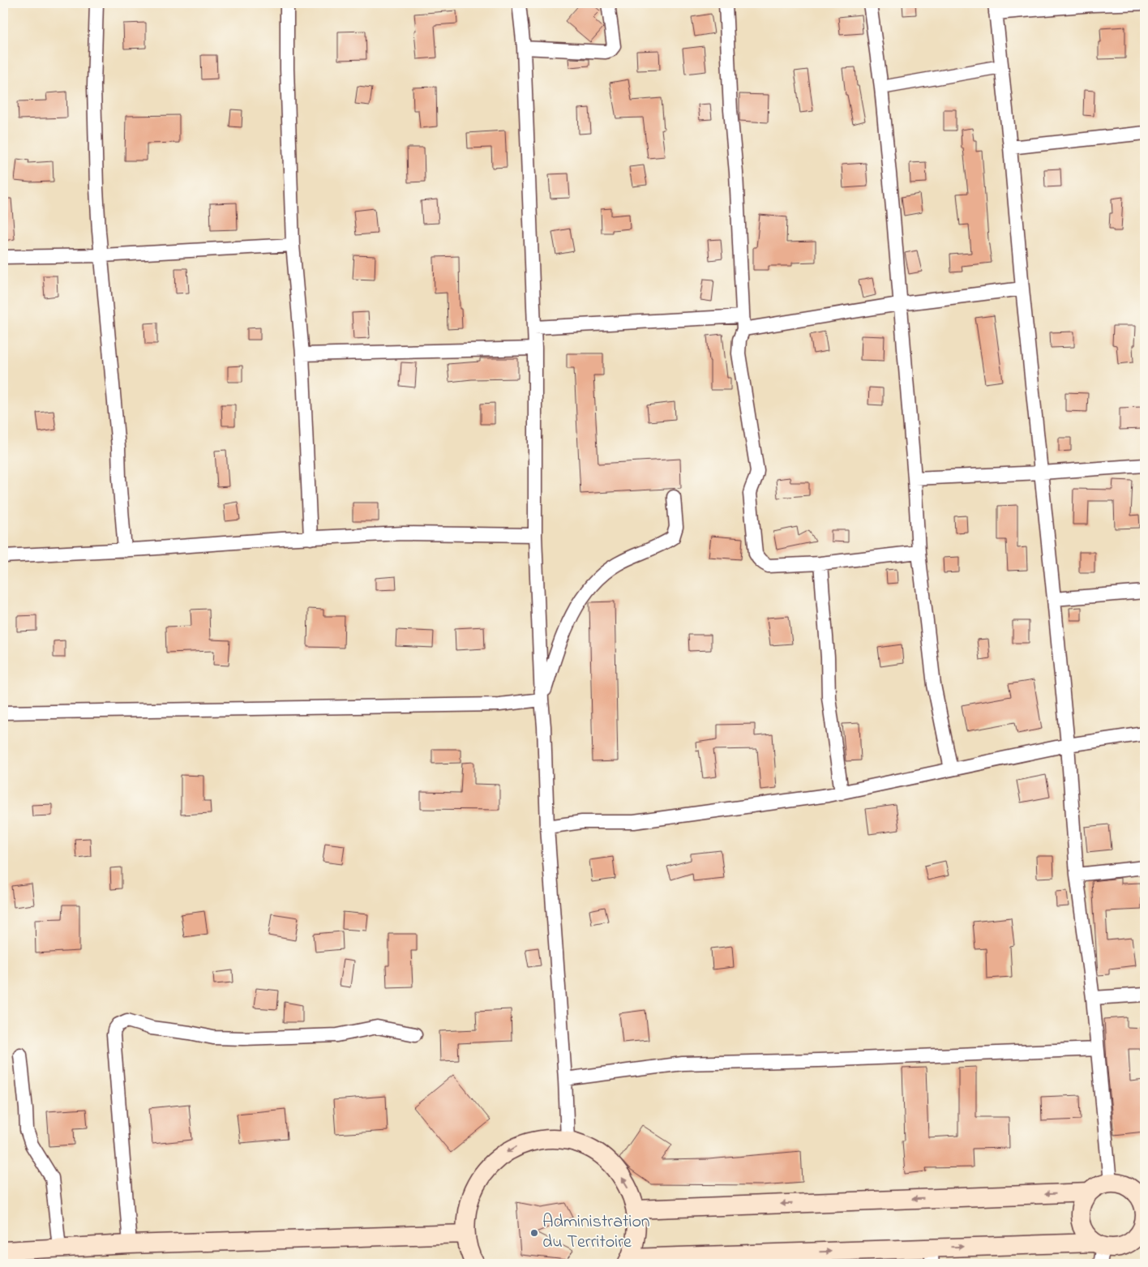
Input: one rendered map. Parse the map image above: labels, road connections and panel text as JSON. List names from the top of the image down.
{
  "places": ["Administration du Territoire"]
}
